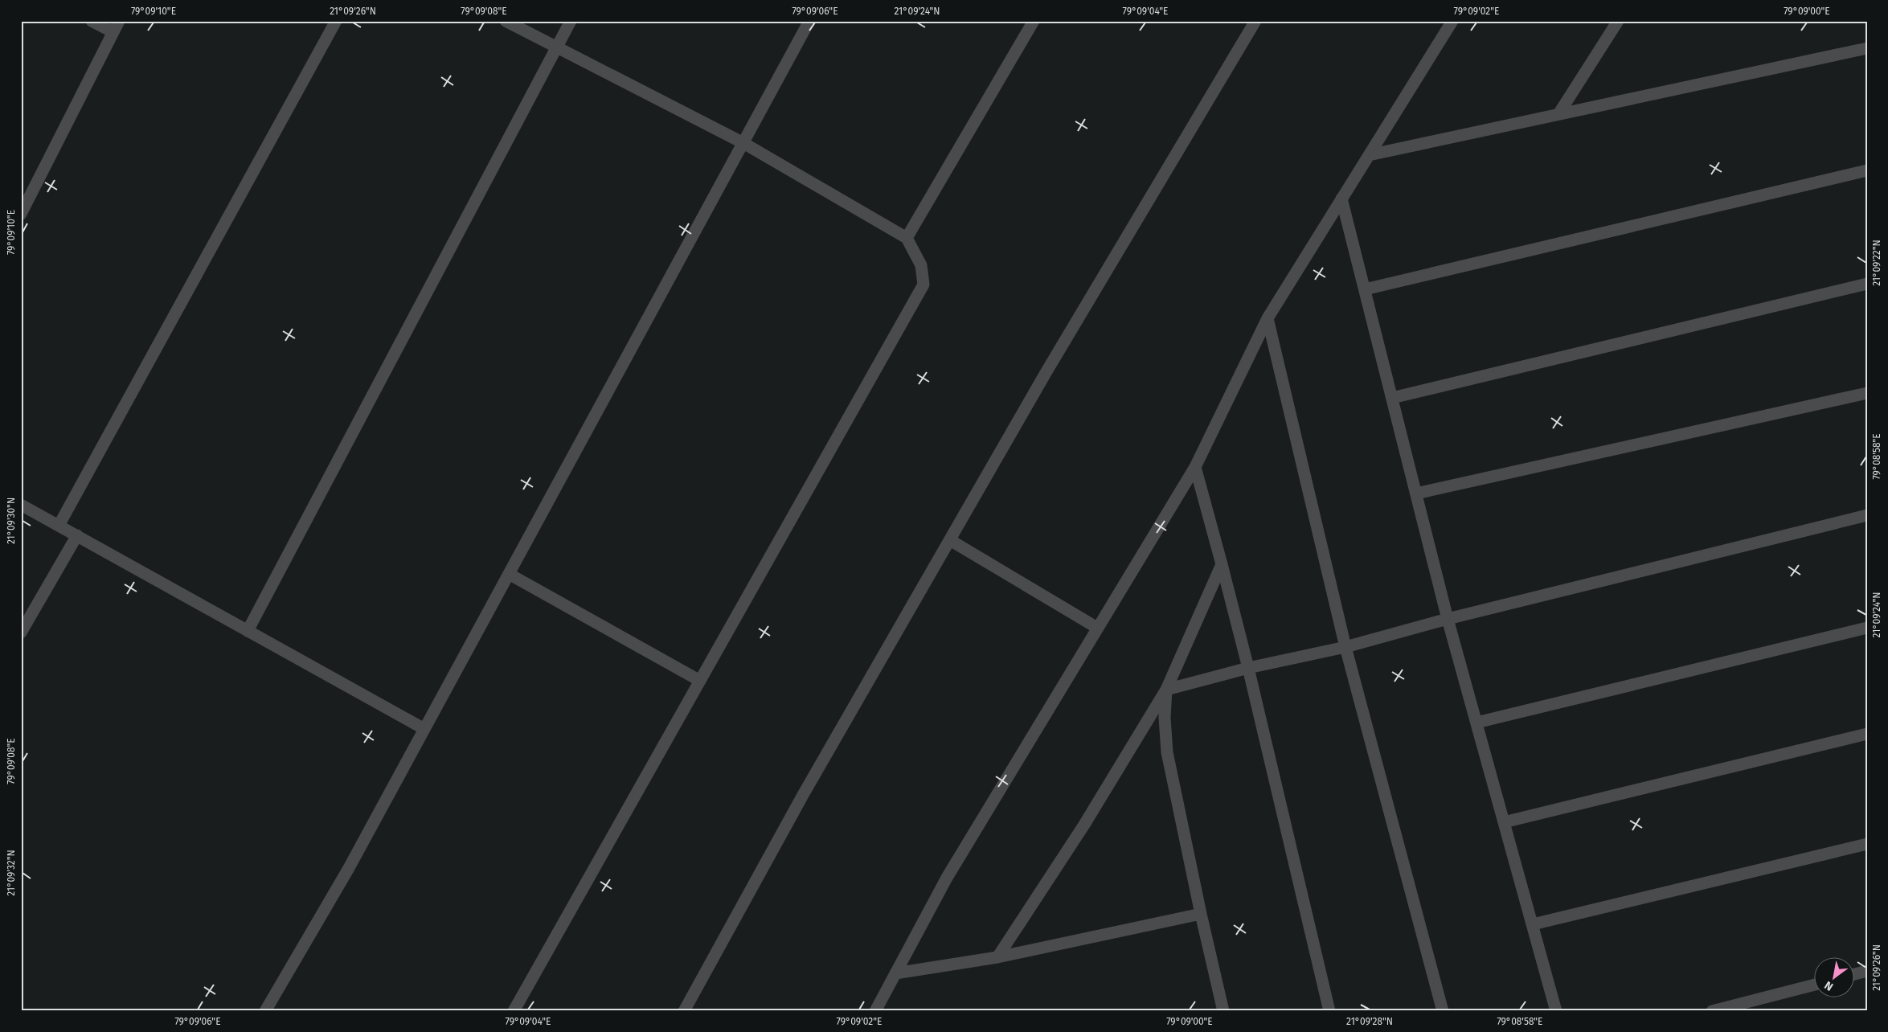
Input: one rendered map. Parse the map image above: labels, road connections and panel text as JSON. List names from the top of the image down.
{
  "north": "bottom left",
  "coordinates": [
    "79°09'10\"E",
    "21°09'26\"N",
    "79°09'08\"E",
    "79°09'06\"E",
    "21°09'24\"N",
    "79°09'04\"E",
    "79°09'02\"E",
    "79°09'00\"E",
    "21°09'22\"N",
    "79°08'58\"E",
    "21°09'30\"N",
    "21°09'32\"N",
    "21°09'28\"N"
  ]
}
